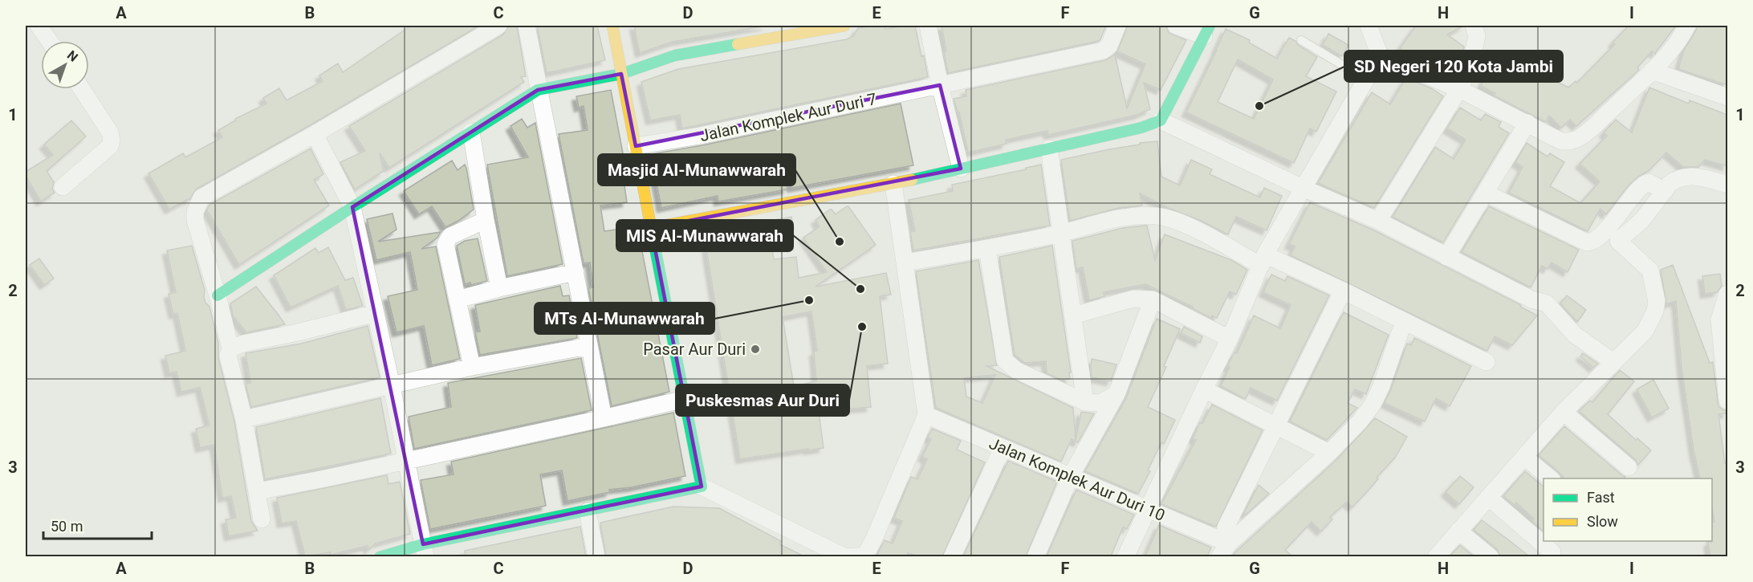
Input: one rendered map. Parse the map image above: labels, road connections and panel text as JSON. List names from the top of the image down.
{
  "streets": {
    "street": ["Jalan Komplek Aur Duri 7", "Jalan Komplek Aur Duri 10"]
  },
  "places": [
    "SD Negeri 120 Kota Jambi",
    "Masjid Al-Munawwarah",
    "MIS Al-Munawwarah",
    "MTs Al-Munawwarah",
    "Puskesmas Aur Duri",
    "Pasar Aur Duri"
  ],
  "legend": ["Fast", "Slow"],
  "scale_bar": "50 m",
  "north": "top right",
  "grid": {
    "columns": [
      "A",
      "B",
      "C",
      "D",
      "E",
      "F",
      "G",
      "H",
      "I"
    ],
    "rows": ["1", "2", "3"]
  }
}
